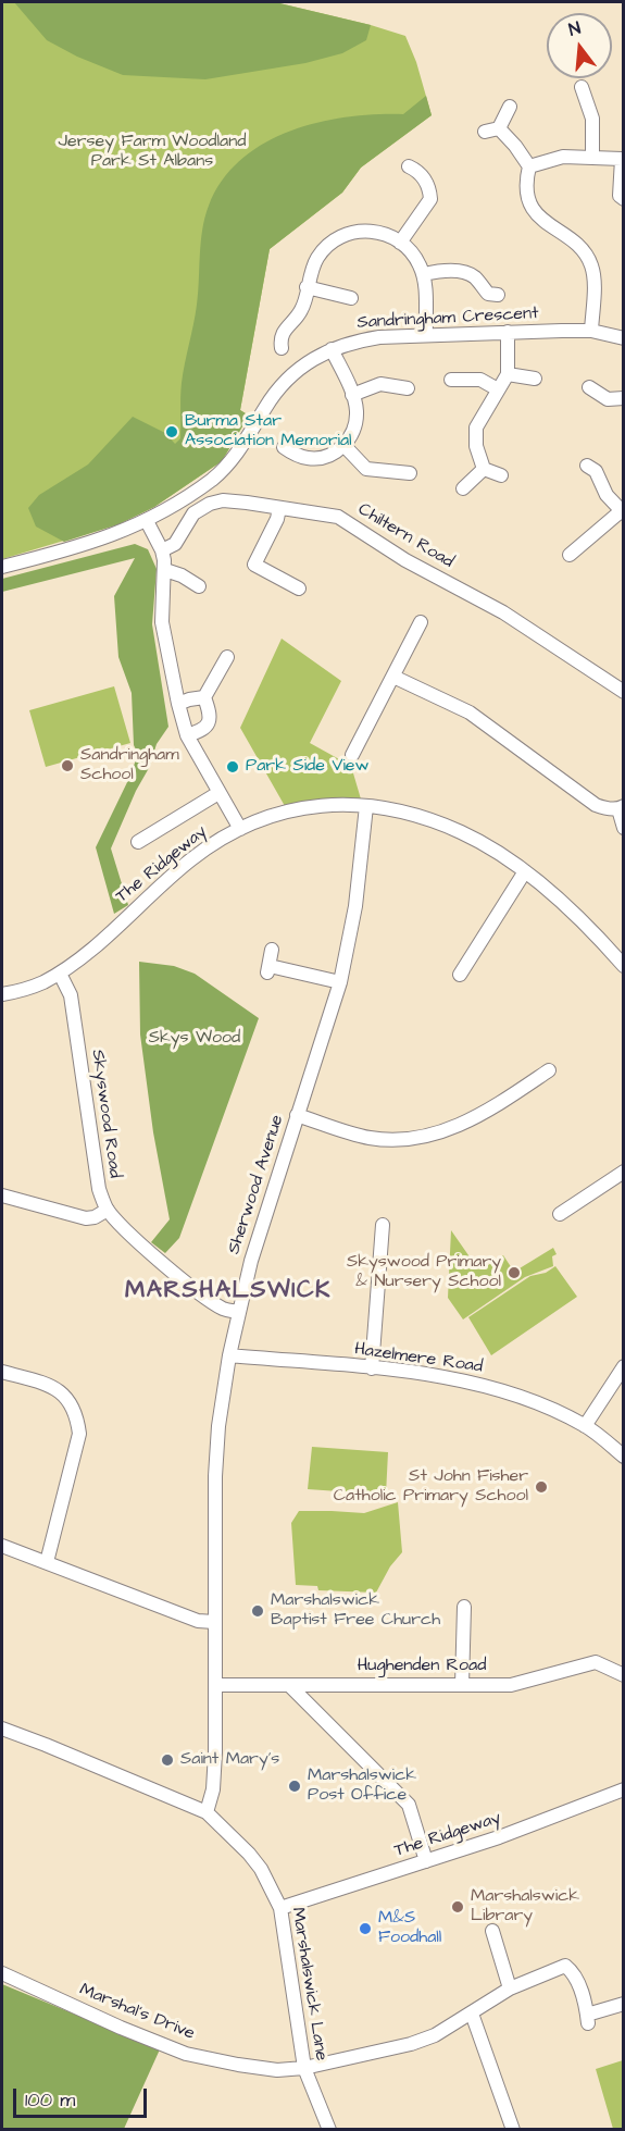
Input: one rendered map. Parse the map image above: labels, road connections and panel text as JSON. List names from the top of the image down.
{
  "streets": {
    "street": [
      "Sandringham Crescent",
      "Chiltern Road",
      "The Ridgeway",
      "Skyswood Road",
      "Sherwood Avenue",
      "Hazelmere Road",
      "Hughenden Road",
      "Marshalswick Lane",
      "Marshal's Drive"
    ]
  },
  "crossings": [
    ["The Ridgeway", "Skyswood Road"],
    ["The Ridgeway", "Sherwood Avenue"],
    ["The Ridgeway", "Marshalswick Lane"],
    ["Skyswood Road", "Sherwood Avenue"],
    ["Sherwood Avenue", "Hazelmere Road"],
    ["Sherwood Avenue", "Hughenden Road"],
    ["Sherwood Avenue", "Marshalswick Lane"],
    ["Marshalswick Lane", "Marshal's Drive"]
  ],
  "districts": ["MARSHALSWICK"],
  "parks": ["Jersey Farm Woodland Park St Albans", "Skys Wood"],
  "places": [
    "Burma Star Association Memorial",
    "Sandringham School",
    "Park Side View",
    "Skyswood Primary & Nursery School",
    "St John Fisher Catholic Primary School",
    "Marshalswick Baptist Free Church",
    "Saint Mary's",
    "Marshalswick Post Office",
    "Marshalswick Library",
    "M&S Foodhall"
  ],
  "scale_bar": "100 m",
  "north": "top"
}
